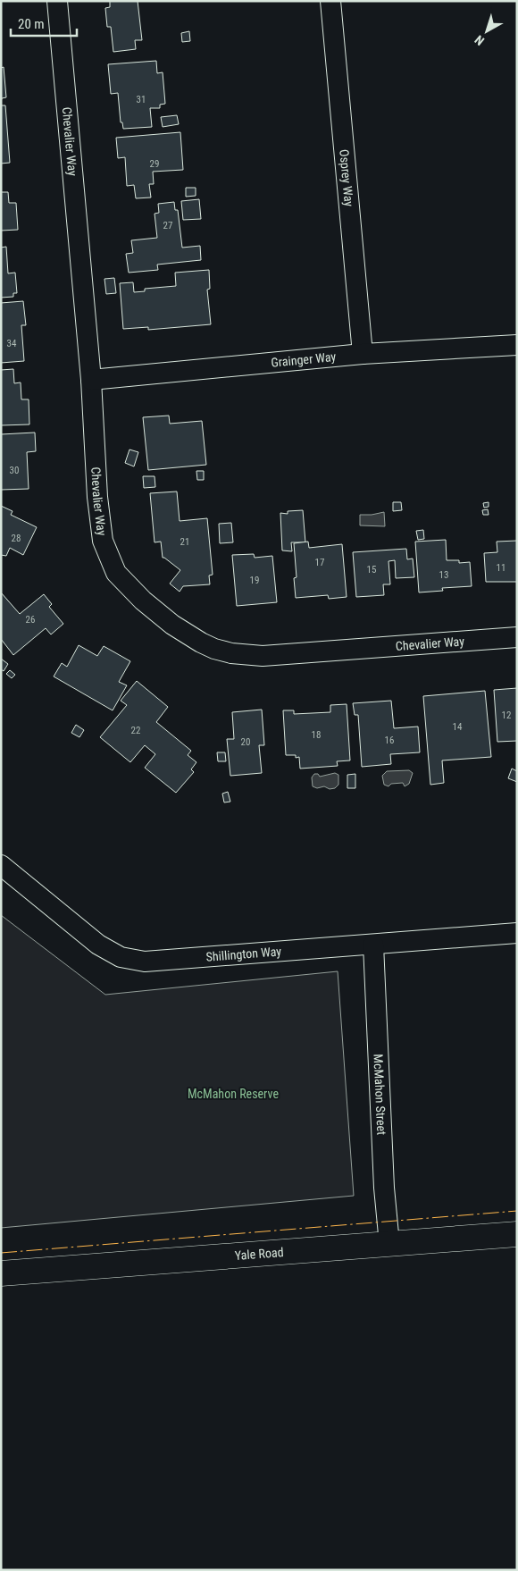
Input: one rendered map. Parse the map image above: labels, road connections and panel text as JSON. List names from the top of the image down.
{
  "streets": {
    "main road": ["Yale Road"],
    "street": [
      "Chevalier Way",
      "Osprey Way",
      "Grainger Way",
      "Shillington Way",
      "McMahon Street"
    ]
  },
  "crossings": [
    ["Chevalier Way", "Grainger Way"],
    ["Osprey Way", "Grainger Way"],
    ["Shillington Way", "McMahon Street"],
    ["McMahon Street", "Yale Road"]
  ],
  "parks": ["McMahon Reserve"],
  "house_numbers": [
    "31",
    "29",
    "27",
    "34",
    "30",
    "28",
    "21",
    "17",
    "11",
    "15",
    "13",
    "19",
    "26",
    "12",
    "14",
    "22",
    "18",
    "16",
    "20"
  ],
  "scale_bar": "20 m",
  "north": "bottom left"
}
